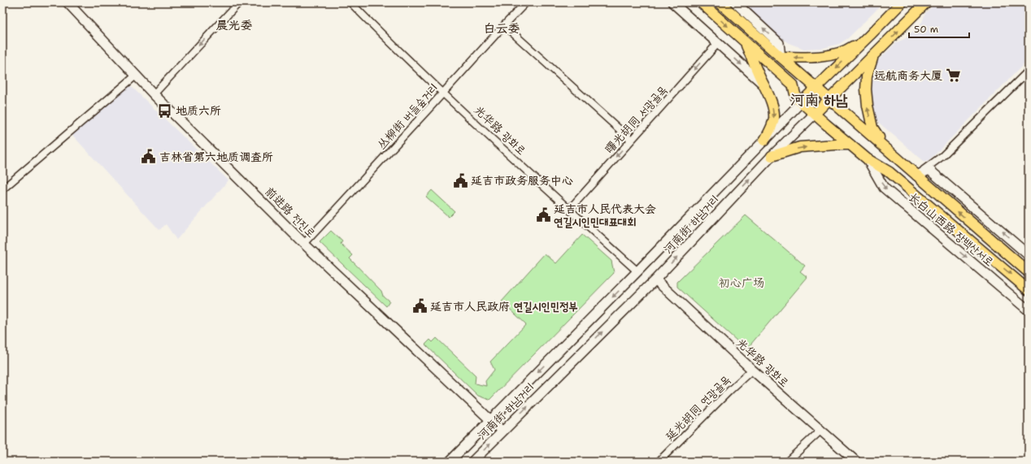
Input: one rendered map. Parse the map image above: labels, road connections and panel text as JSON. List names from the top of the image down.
{
  "streets": {
    "main road": ["河南街 하남거리", "长白山西路 장백산서로"],
    "street": [
      "丛柳街 버들숲거리",
      "曙光胡同 서광골목",
      "光华路 광화로",
      "前进路 전진로",
      "延光胡同 연광골목"
    ]
  },
  "crossings": [
    ["丛柳街 버들숲거리", "光华路 광화로"],
    ["丛柳街 버들숲거리", "前进路 전진로"],
    ["曙光胡同 서광골목", "光华路 광화로"],
    ["光华路 광화로", "河南街 하남거리"],
    ["光华路 광화로", "延光胡同 연광골목"],
    ["前进路 전진로", "河南街 하남거리"],
    ["河南街 하남거리", "长白山西路 장백산서로"]
  ],
  "one_way": ["曙光胡同 서광골목"],
  "districts": ["晨光委", "白云委", "河南 하남"],
  "parks": ["初心广场"],
  "places": {
    "supermarket": ["远航商务大厦"],
    "bus stop": ["地质六所"],
    "public building": [
      "吉林省第六地质调查所",
      "延吉市政务服务中心",
      "延吉市人民代表大会 연길시인민대표대회",
      "延吉市人民政府 연길시인민정부"
    ]
  },
  "scale_bar": "50 m"
}
